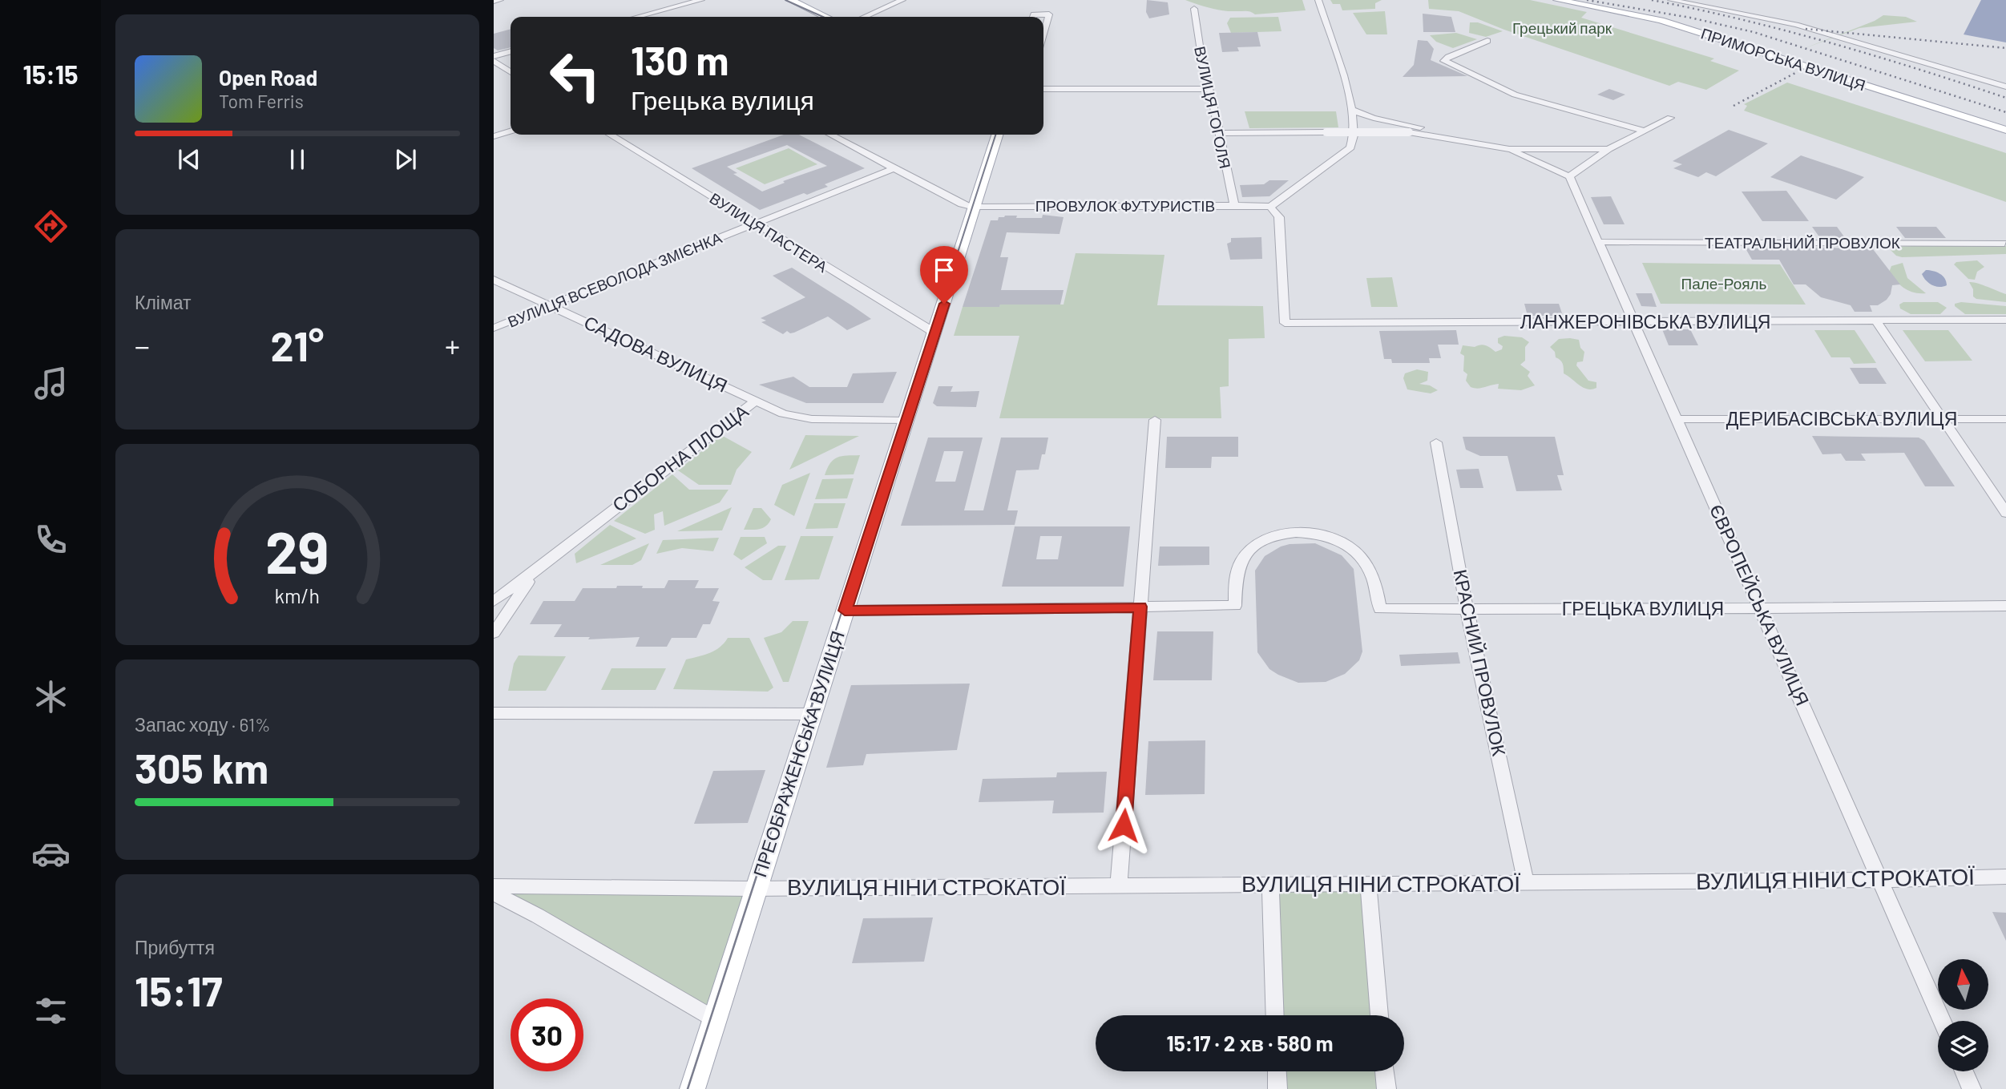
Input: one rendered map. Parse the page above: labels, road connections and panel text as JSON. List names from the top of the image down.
{
  "streets": {
    "main road": ["ПРИМОРСЬКА ВУЛИЦЯ", "ПРЕОБРАЖЕНСЬКА ВУЛИЦЯ"],
    "street": [
      "ВУЛИЦЯ ГОГОЛЯ",
      "ПРОВУЛОК ФУТУРИСТІВ",
      "ВУЛИЦЯ ПАСТЕРА",
      "ТЕАТРАЛЬНИЙ ПРОВУЛОК",
      "ВУЛИЦЯ ВСЕВОЛОДА ЗМІЄНКА",
      "ЛАНЖЕРОНІВСЬКА ВУЛИЦЯ",
      "САДОВА ВУЛИЦЯ",
      "ДЕРИБАСІВСЬКА ВУЛИЦЯ",
      "СОБОРНА ПЛОЩА",
      "ЄВРОПЕЙСЬКА ВУЛИЦЯ",
      "ГРЕЦЬКА ВУЛИЦЯ",
      "КРАСНИЙ ПРОВУЛОК",
      "ВУЛИЦЯ НІНИ СТРОКАТОЇ"
    ]
  },
  "crossings": [
    ["ВУЛИЦЯ ГОГОЛЯ", "ПРОВУЛОК ФУТУРИСТІВ"],
    ["ПРОВУЛОК ФУТУРИСТІВ", "ВУЛИЦЯ ВСЕВОЛОДА ЗМІЄНКА"],
    ["ПРОВУЛОК ФУТУРИСТІВ", "ЛАНЖЕРОНІВСЬКА ВУЛИЦЯ"],
    ["ПРОВУЛОК ФУТУРИСТІВ", "ПРЕОБРАЖЕНСЬКА ВУЛИЦЯ"],
    ["ВУЛИЦЯ ПАСТЕРА", "ВУЛИЦЯ ВСЕВОЛОДА ЗМІЄНКА"],
    ["ВУЛИЦЯ ПАСТЕРА", "ПРЕОБРАЖЕНСЬКА ВУЛИЦЯ"],
    ["ТЕАТРАЛЬНИЙ ПРОВУЛОК", "ЄВРОПЕЙСЬКА ВУЛИЦЯ"],
    ["ВУЛИЦЯ ВСЕВОЛОДА ЗМІЄНКА", "САДОВА ВУЛИЦЯ"],
    ["ЛАНЖЕРОНІВСЬКА ВУЛИЦЯ", "ЄВРОПЕЙСЬКА ВУЛИЦЯ"],
    ["САДОВА ВУЛИЦЯ", "СОБОРНА ПЛОЩА"],
    ["ДЕРИБАСІВСЬКА ВУЛИЦЯ", "ЄВРОПЕЙСЬКА ВУЛИЦЯ"],
    ["СОБОРНА ПЛОЩА", "ПРЕОБРАЖЕНСЬКА ВУЛИЦЯ"],
    ["ЄВРОПЕЙСЬКА ВУЛИЦЯ", "ГРЕЦЬКА ВУЛИЦЯ"],
    ["ЄВРОПЕЙСЬКА ВУЛИЦЯ", "ВУЛИЦЯ НІНИ СТРОКАТОЇ"],
    ["ГРЕЦЬКА ВУЛИЦЯ", "КРАСНИЙ ПРОВУЛОК"],
    ["КРАСНИЙ ПРОВУЛОК", "ВУЛИЦЯ НІНИ СТРОКАТОЇ"],
    ["ПРЕОБРАЖЕНСЬКА ВУЛИЦЯ", "ВУЛИЦЯ НІНИ СТРОКАТОЇ"]
  ],
  "parks": ["Грецький парк", "Пале-Рояль"],
  "north": "top",
  "page": {
    "tabs": "15:15",
    "turn": ["130 m", "Грецька вулиця"],
    "song": ["Open Road", "Tom Ferris"],
    "tile": [
      "Клімат",
      ["Запас ходу · 61%", "305 km"],
      ["Прибуття", "15:17"]
    ],
    "heat": ["−", "21°", "+"],
    "limit": "30",
    "trip": "15:17 · 2 хв · 580 m",
    "gauge": ["29", "km/h"]
  }
}
